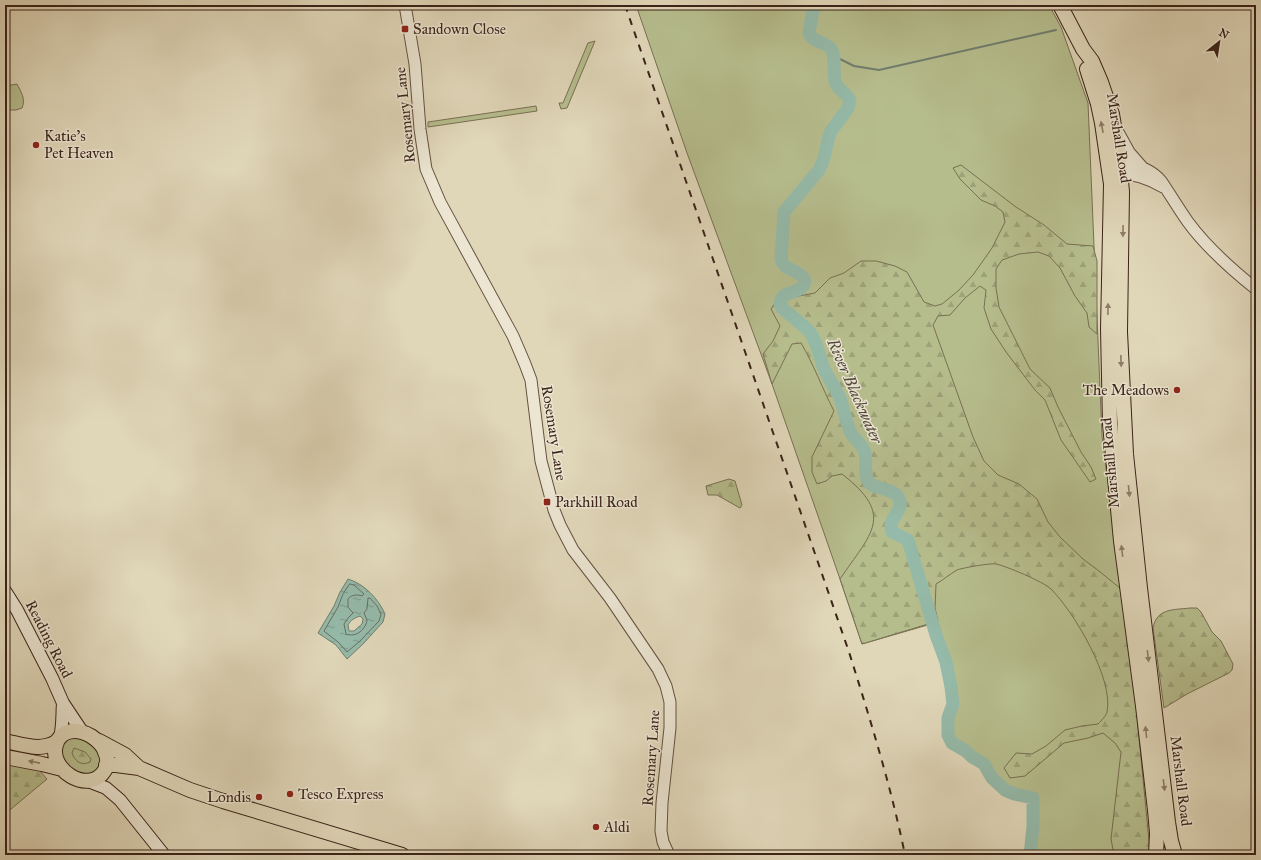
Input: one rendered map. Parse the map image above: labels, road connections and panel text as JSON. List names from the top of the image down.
{
  "streets": {
    "main road": ["Marshall Road", "Reading Road"],
    "street": ["Rosemary Lane"]
  },
  "water": ["River Blackwater"],
  "places": {
    "transit": ["Sandown Close", "Parkhill Road"],
    "other": [
      "Katie's Pet Heaven",
      "The Meadows",
      "Tesco Express",
      "Londis",
      "Aldi"
    ]
  },
  "north": "top right"
}
